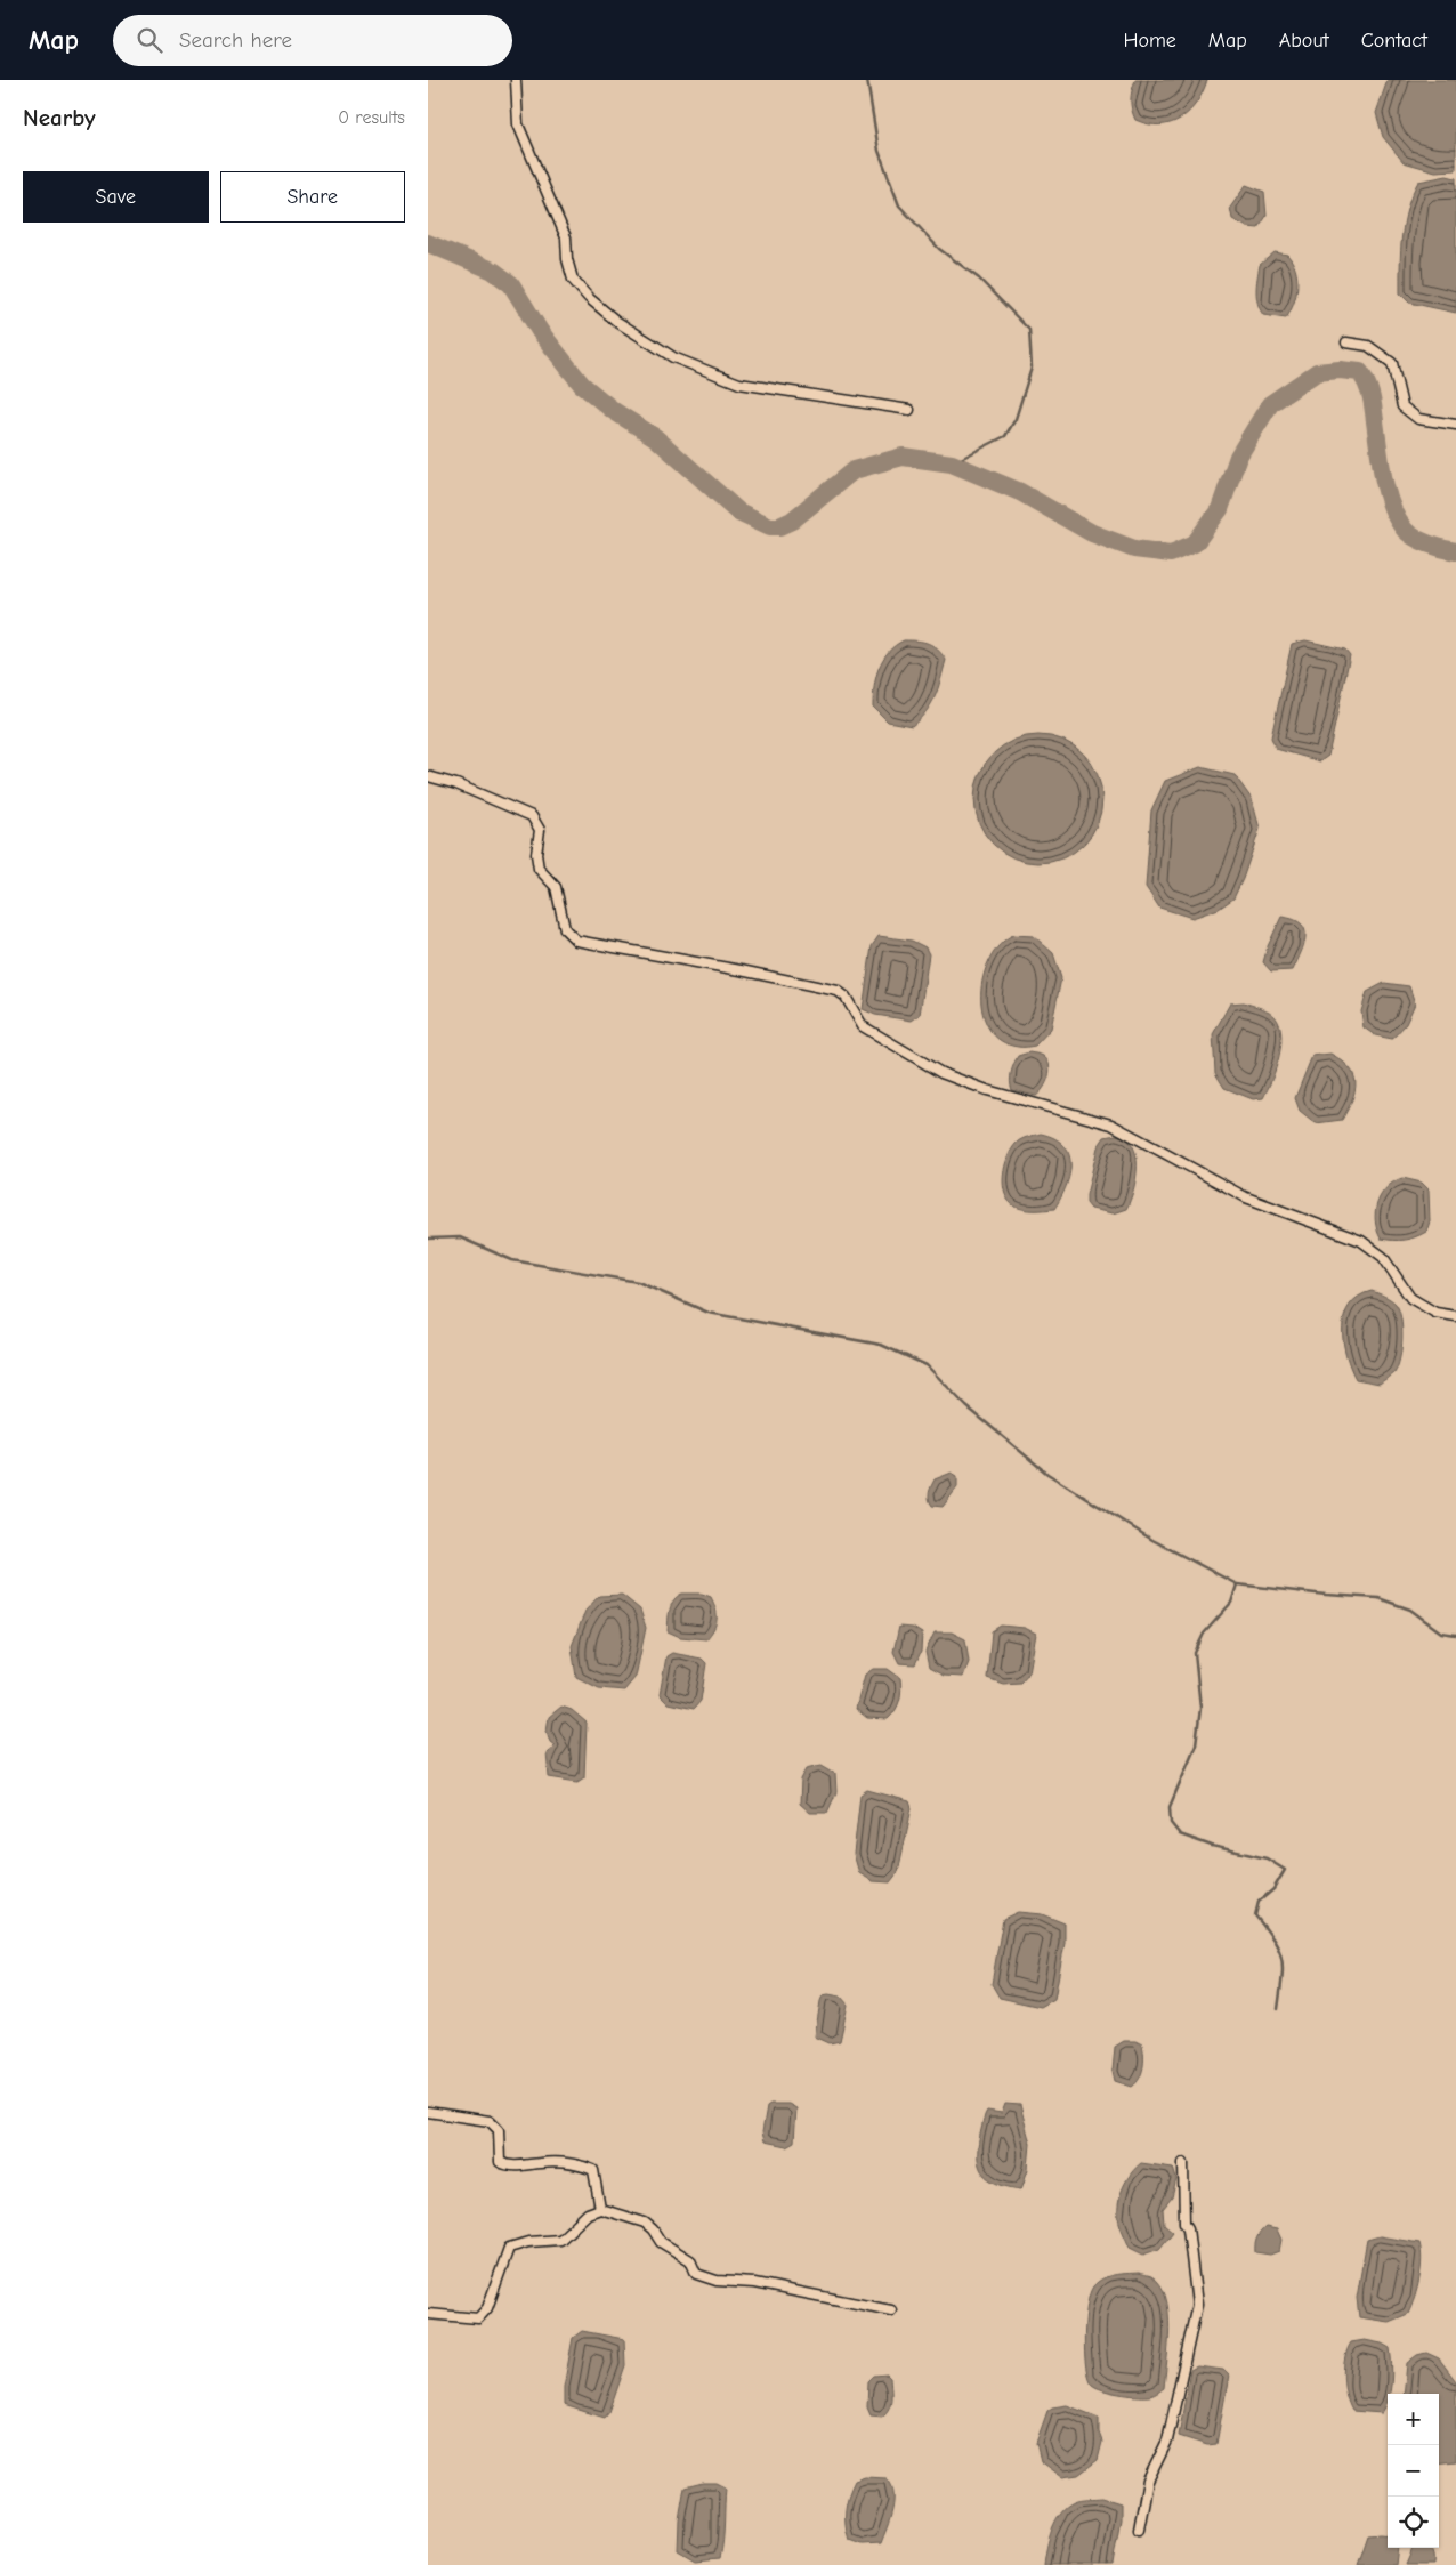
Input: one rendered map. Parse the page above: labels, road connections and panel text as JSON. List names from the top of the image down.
{
  "page": {
    "header": "Map",
    "search": "Search here",
    "nav": [
      "Home",
      "Map",
      "About",
      "Contact"
    ],
    "heading": ["Nearby", "0 results"],
    "buttons": ["Save", "Share"],
    "map_buttons": ["+", "−"]
  }
}
